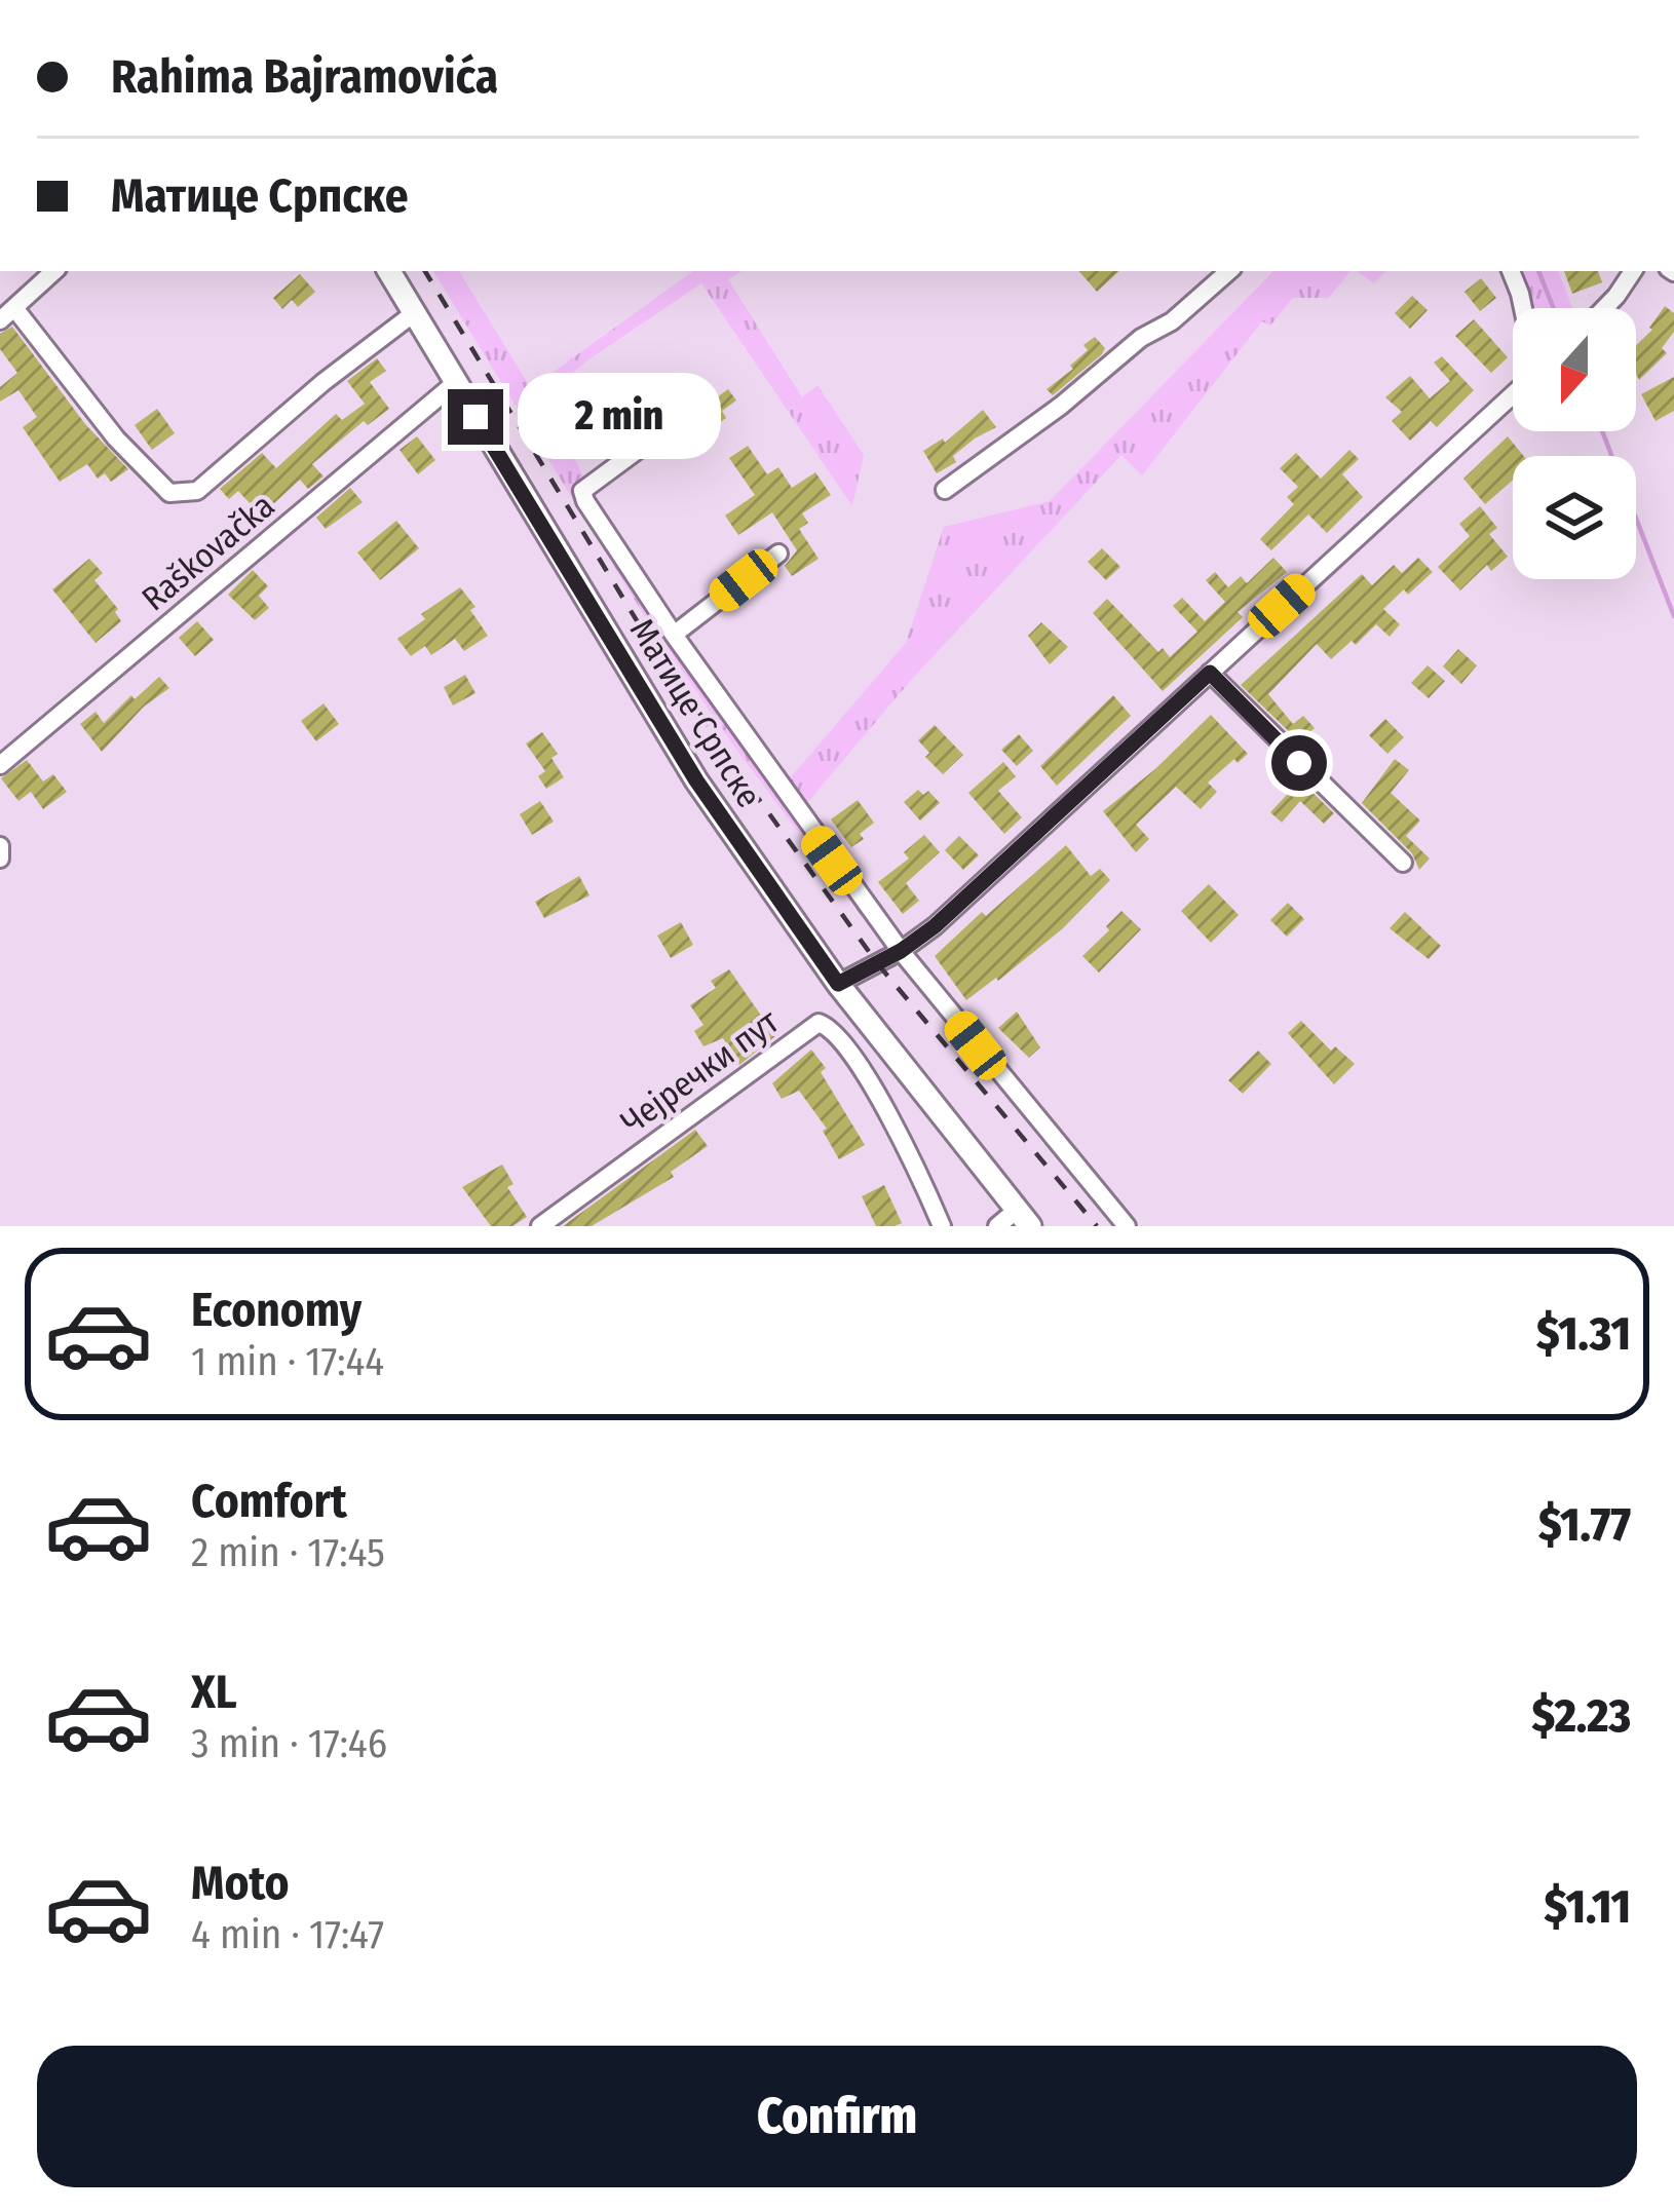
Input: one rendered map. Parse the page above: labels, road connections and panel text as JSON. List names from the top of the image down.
{
  "streets": {
    "main road": ["Матице Српске"],
    "street": ["Raškovačka", "Чејречки пут"]
  },
  "crossings": [
    ["Raškovačka", "Матице Српске"]
  ],
  "north": "bottom",
  "page": {
    "banner": ["Rahima Bajramovića", "Матице Српске"],
    "bubble": "2 min",
    "list": [
      {
        "name": "Economy",
        "note": "1 min · 17:44",
        "value": "$1.31"
      },
      {
        "name": "Comfort",
        "note": "2 min · 17:45",
        "value": "$1.77"
      },
      {
        "name": "XL",
        "note": "3 min · 17:46",
        "value": "$2.23"
      },
      {
        "name": "Moto",
        "note": "4 min · 17:47",
        "value": "$1.11"
      }
    ],
    "buttons": "Confirm"
  }
}
